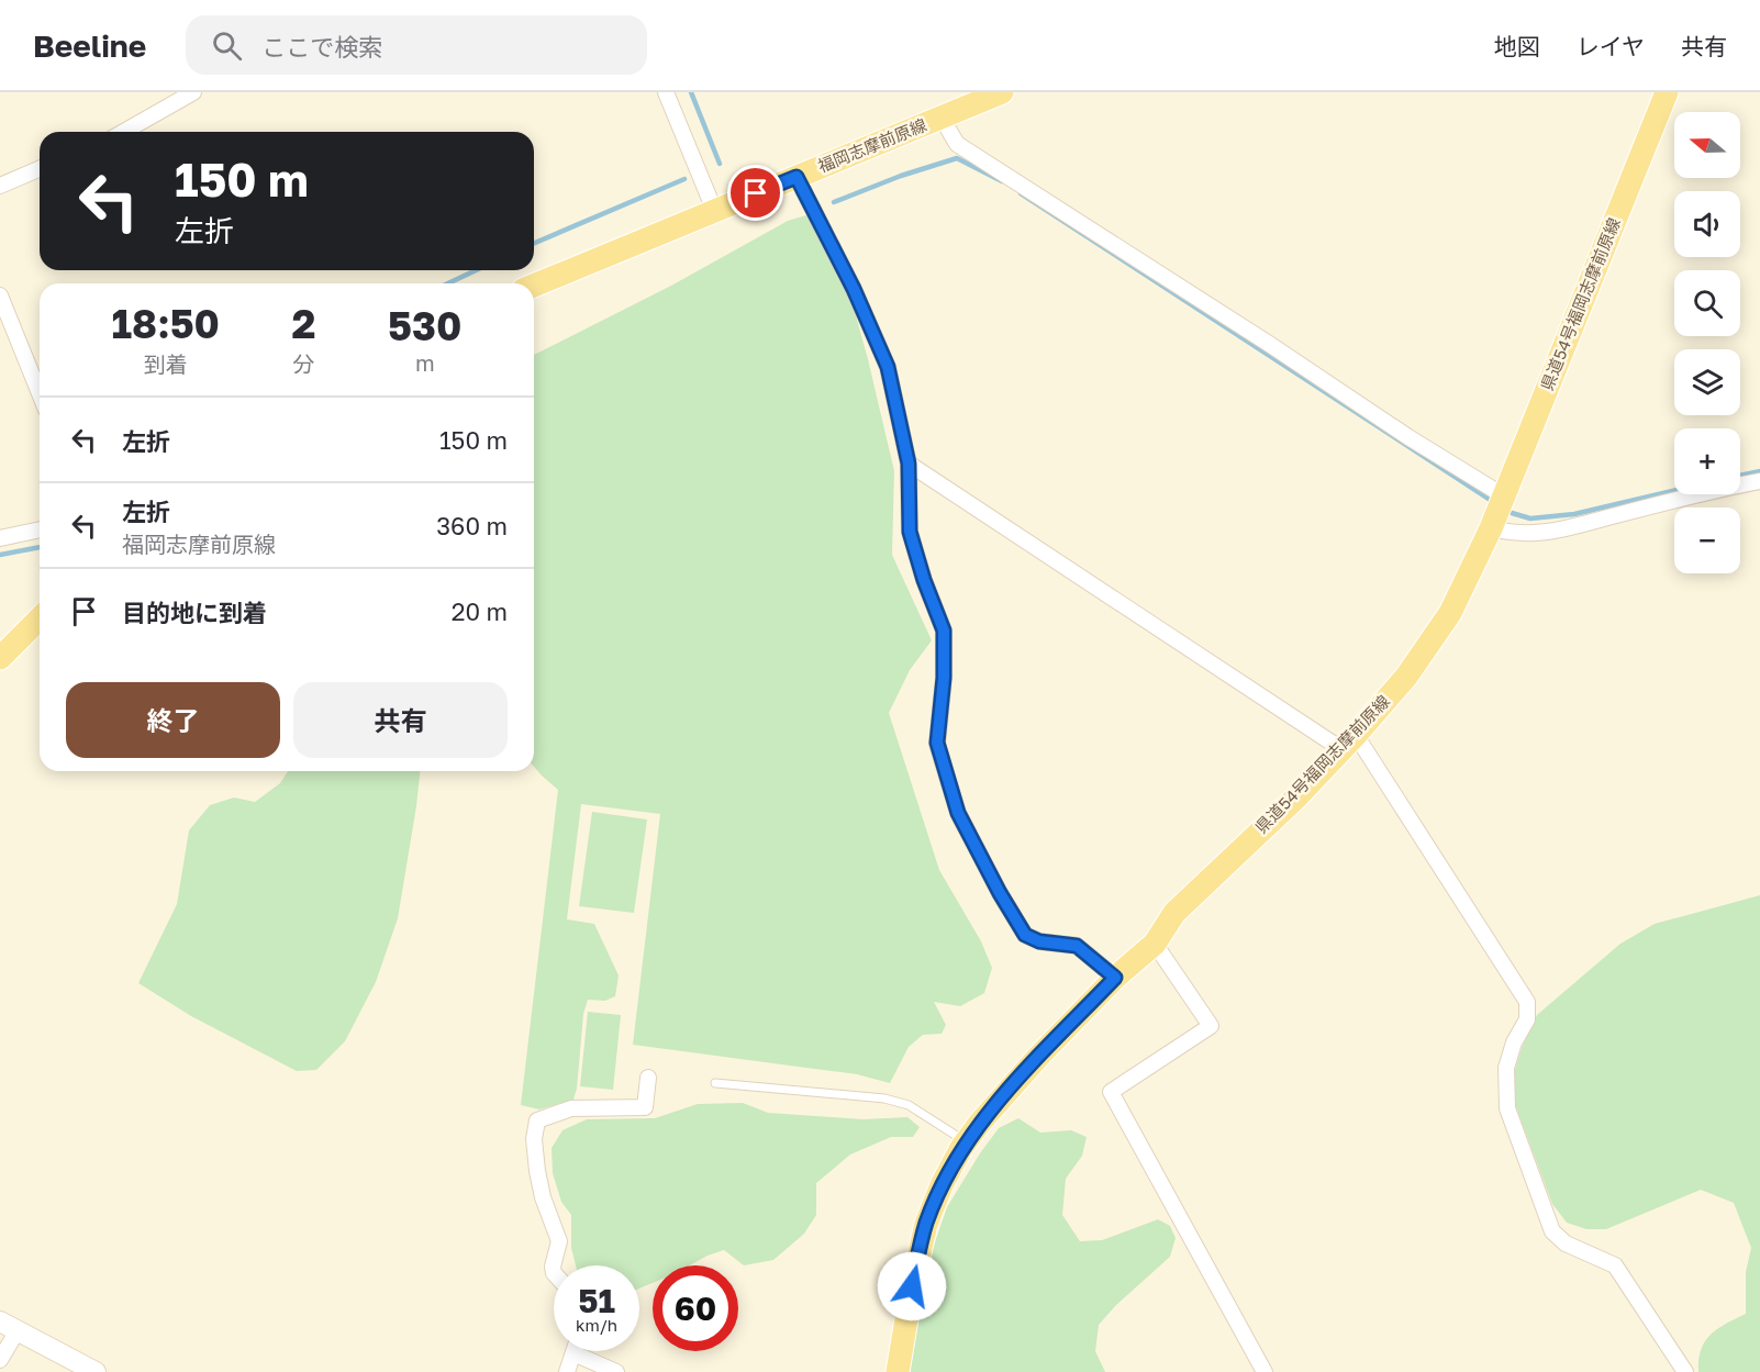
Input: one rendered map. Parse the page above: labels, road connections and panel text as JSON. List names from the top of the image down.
{
  "streets": {
    "main road": ["福岡志摩前原線", "県道54号福岡志摩前原線"]
  },
  "north": "left",
  "page": {
    "header": "Beeline",
    "search": "ここで検索",
    "nav": ["地図", "レイヤ", "共有"],
    "map_buttons": ["+", "−"],
    "turn": ["150 m", "左折"],
    "eta": [
      "18:50",
      "到着",
      "2",
      "分",
      "530",
      "m"
    ],
    "list": [
      {
        "name": "左折",
        "value": "150 m"
      },
      {
        "name": "左折",
        "note": "福岡志摩前原線",
        "value": "360 m"
      },
      {
        "name": "目的地に到着",
        "value": "20 m"
      }
    ],
    "buttons": ["終了", "共有"],
    "speed": "51 km/h",
    "limit": "60"
  }
}
